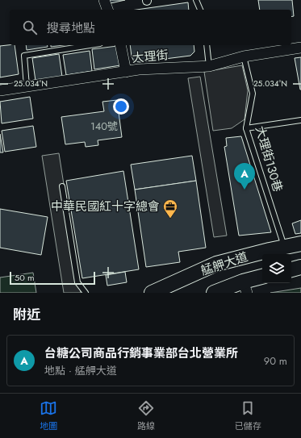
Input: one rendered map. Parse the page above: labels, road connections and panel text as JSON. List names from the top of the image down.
{
  "streets": {
    "main road": ["艋舺大道"],
    "street": ["大理街"],
    "lane": ["大理街130巷"]
  },
  "crossings": [
    ["大理街", "大理街130巷"],
    ["大理街130巷", "艋舺大道"]
  ],
  "places": {
    "office": ["中華民國紅十字總會"]
  },
  "house_numbers": ["140號"],
  "scale_bar": "50 m",
  "page": {
    "search": "搜尋地點",
    "pins": "A",
    "scale": "50 m",
    "heading": "附近",
    "list": [
      {
        "mark": "A",
        "name": "台糖公司商品行銷事業部台北營業所",
        "note": "地點 · 艋舺大道",
        "value": "90 m"
      }
    ],
    "nav": ["地圖", "路線", "已儲存"]
  },
  "coordinates": ["25.034°N"]
}
